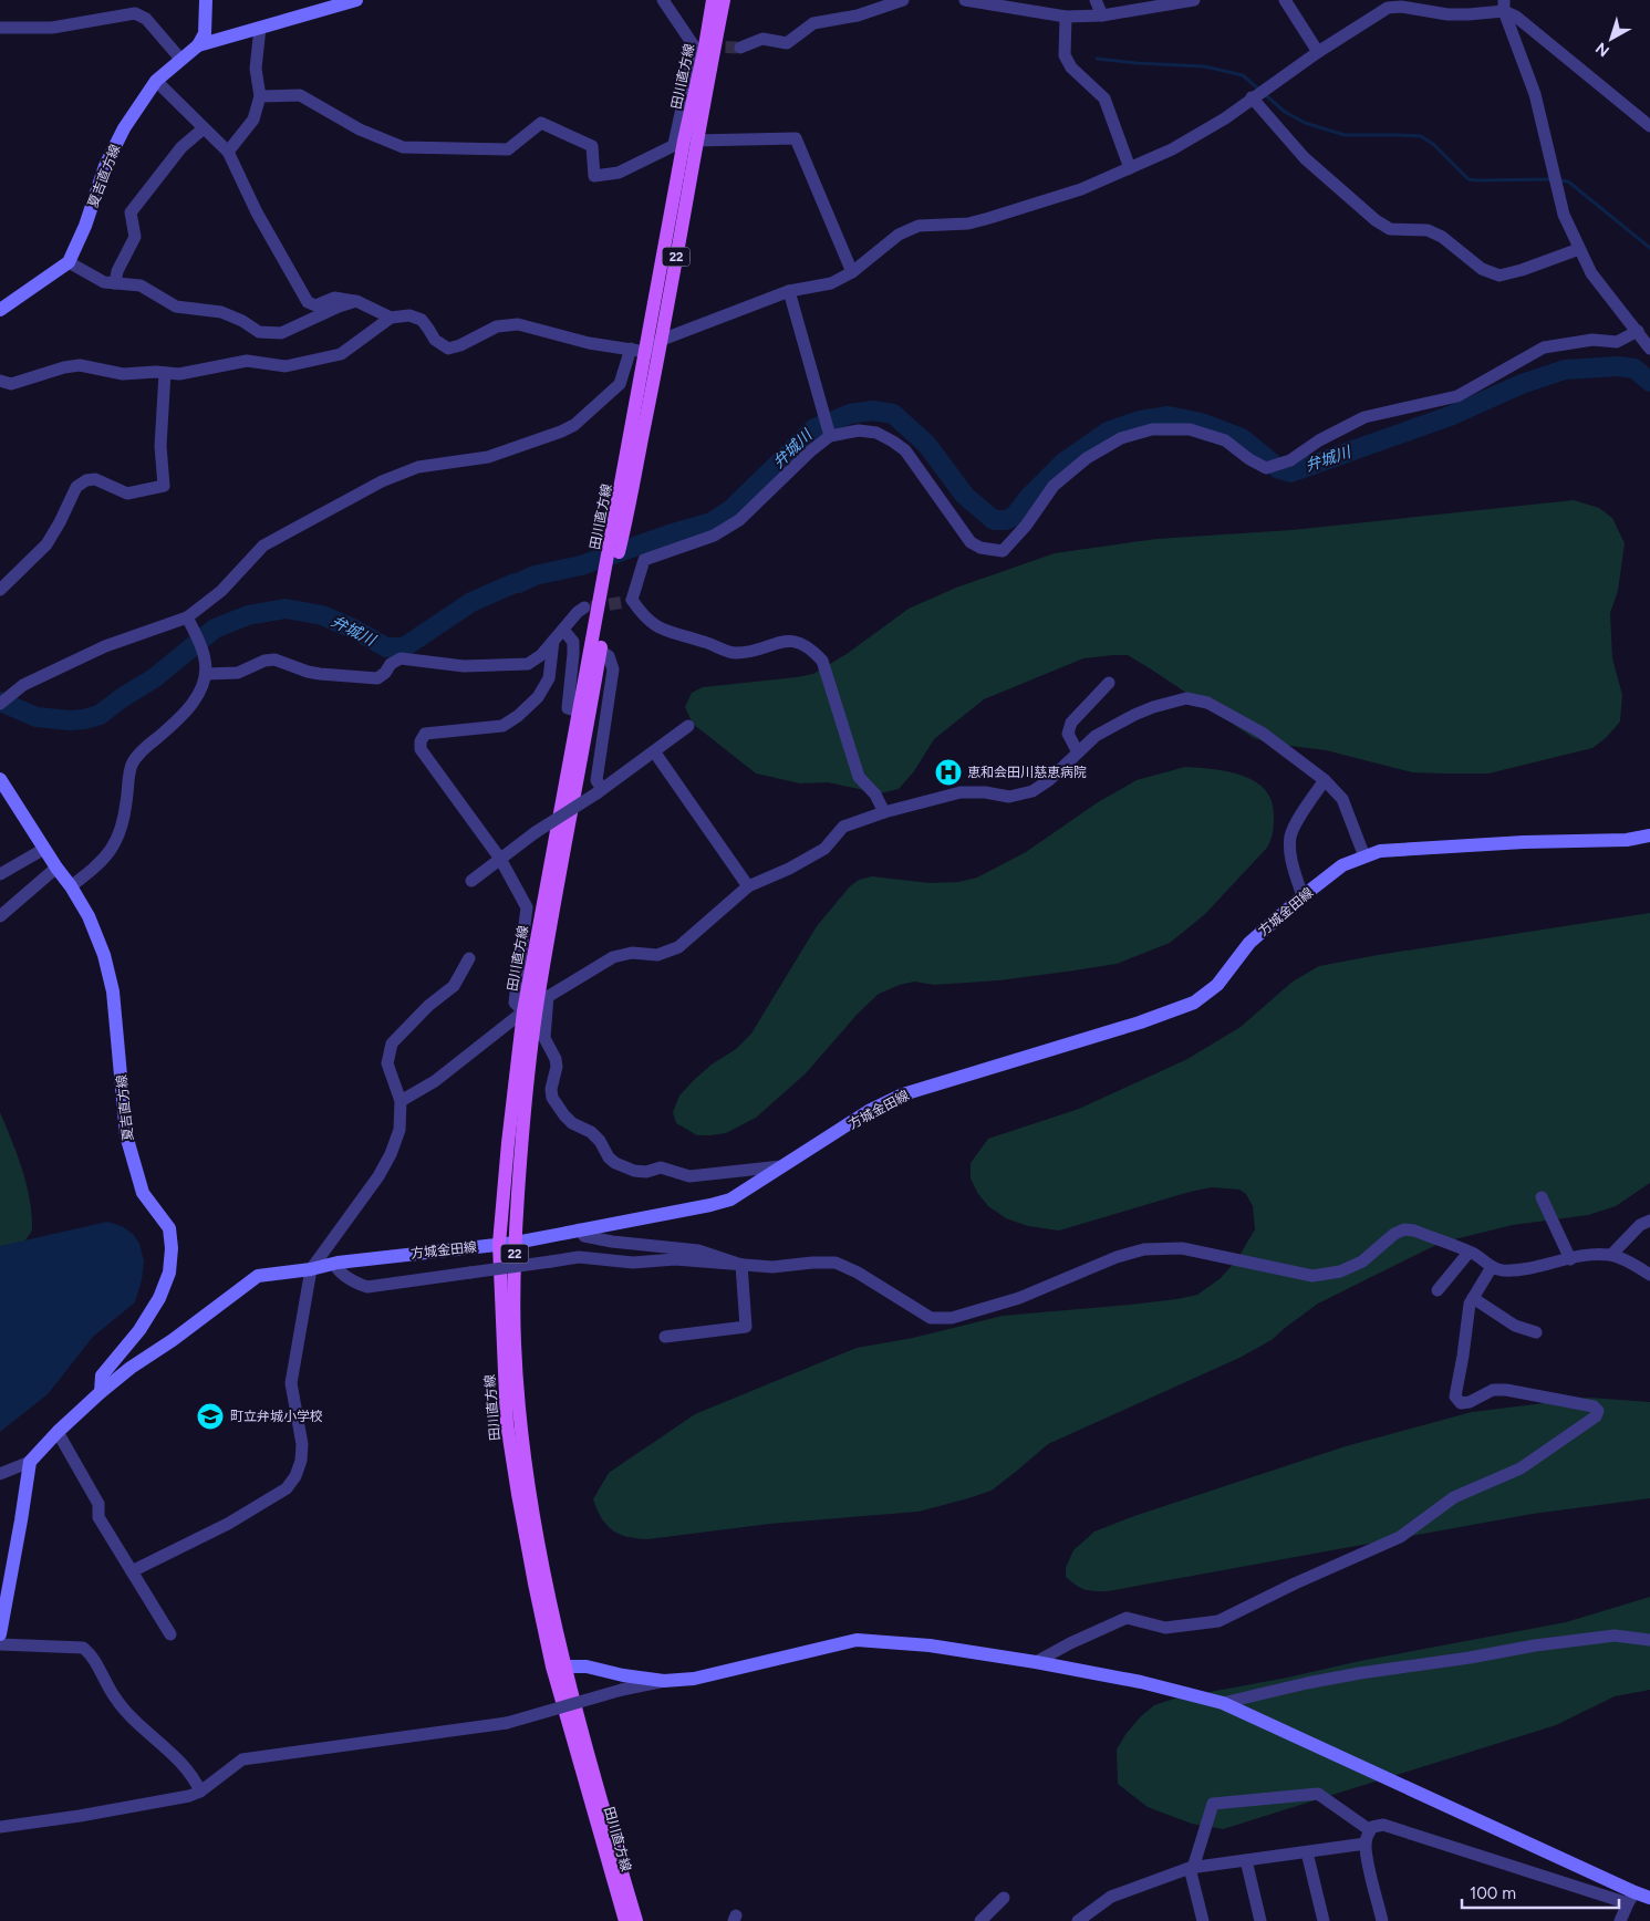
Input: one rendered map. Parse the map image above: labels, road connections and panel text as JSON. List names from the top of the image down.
{
  "streets": {
    "main road": [
      "田川直方線",
      "夏吉直方線",
      "22",
      "方城金田線"
    ]
  },
  "crossings": [
    ["田川直方線", "方城金田線"],
    ["夏吉直方線", "方城金田線"]
  ],
  "water": ["弁城川"],
  "places": {
    "hospital": ["恵和会田川慈恵病院"],
    "school or university": ["町立弁城小学校"]
  },
  "scale_bar": "100 m",
  "north": "bottom left"
}
